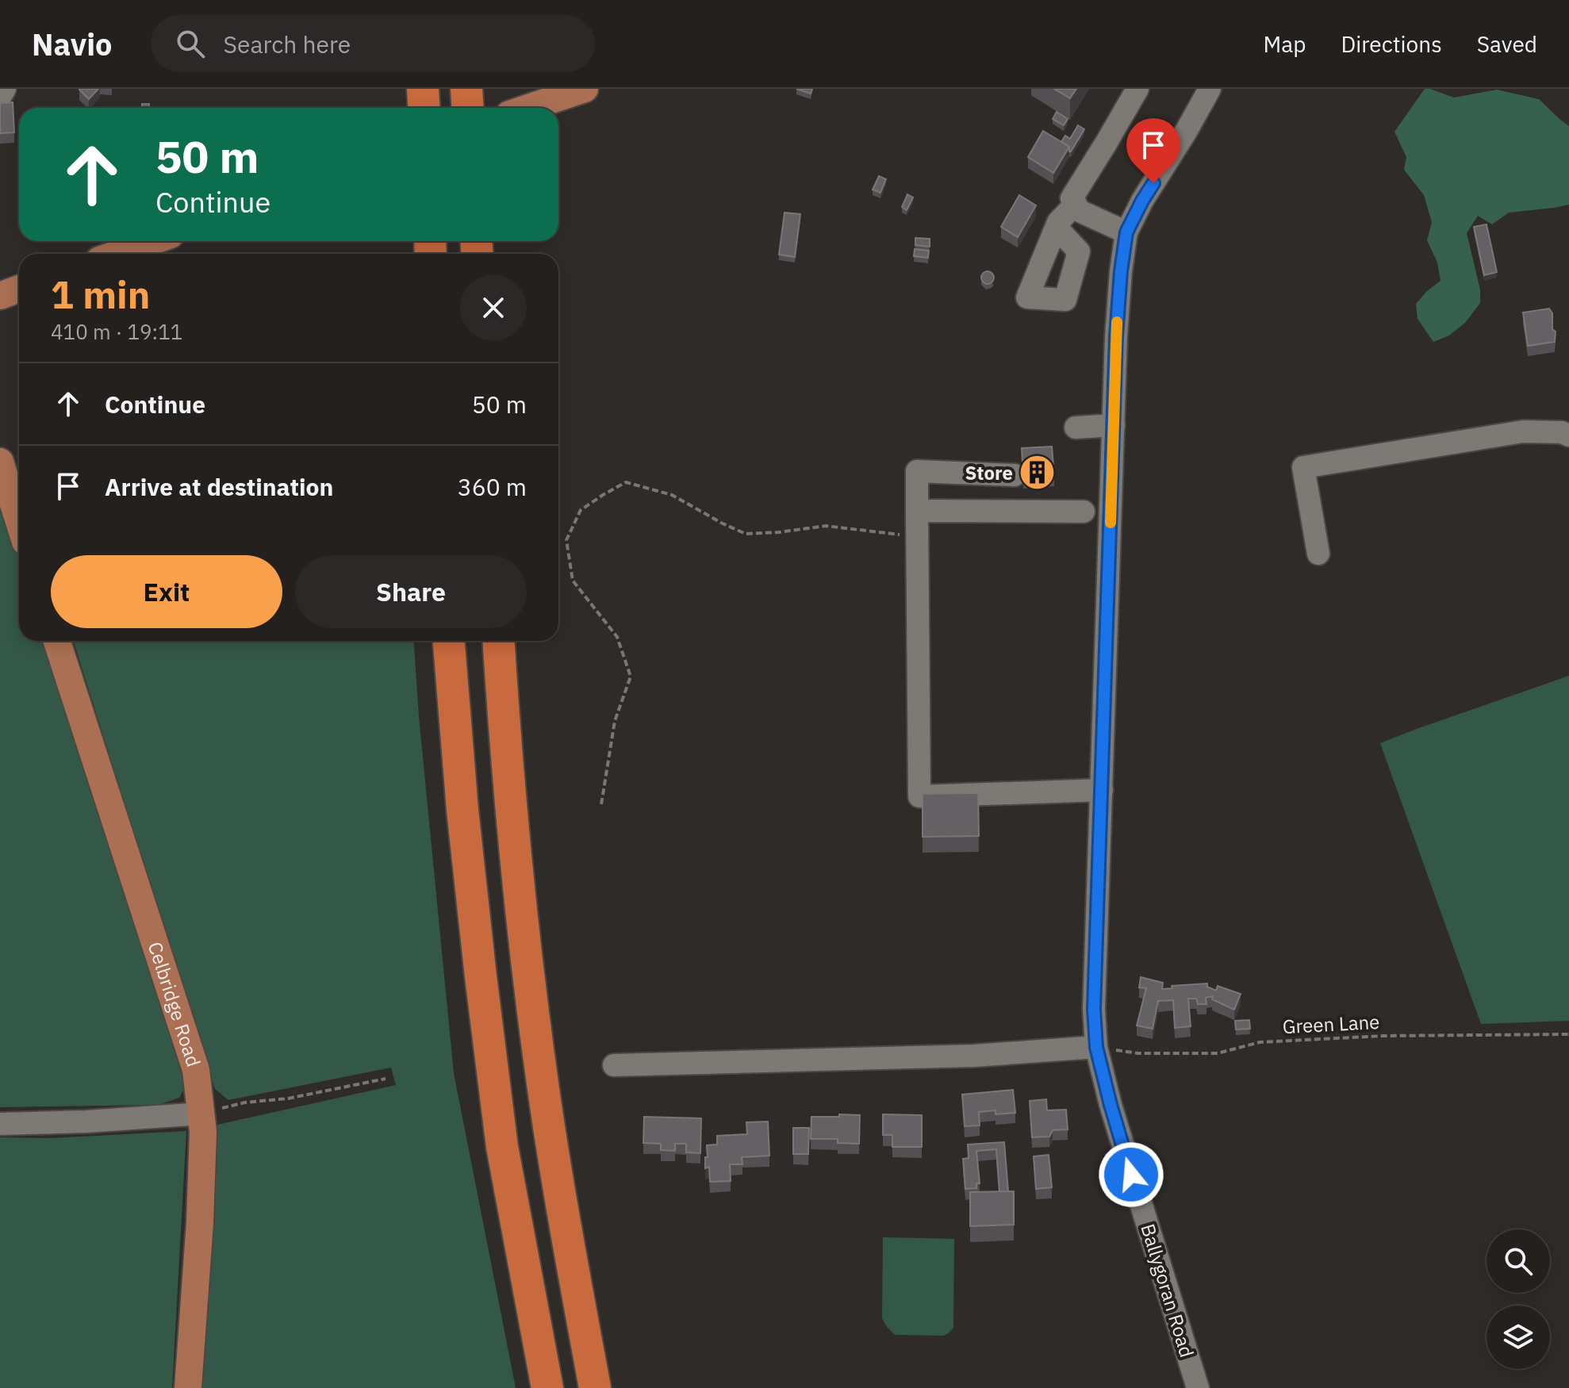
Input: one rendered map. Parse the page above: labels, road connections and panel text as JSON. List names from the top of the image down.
{
  "streets": {
    "main road": ["Celbridge Road"],
    "street": ["Ballygoran Road"],
    "path": ["Green Lane"]
  },
  "crossings": [
    ["Green Lane", "Ballygoran Road"]
  ],
  "places": {
    "building": ["Store"]
  },
  "page": {
    "header": "Navio",
    "search": "Search here",
    "nav": ["Map", "Directions", "Saved"],
    "turn": ["50 m", "Continue"],
    "heading": ["1 min", "410 m · 19:11"],
    "list": [
      {
        "name": "Continue",
        "value": "50 m"
      },
      {
        "name": "Arrive at destination",
        "value": "360 m"
      }
    ],
    "buttons": ["Exit", "Share"]
  }
}
